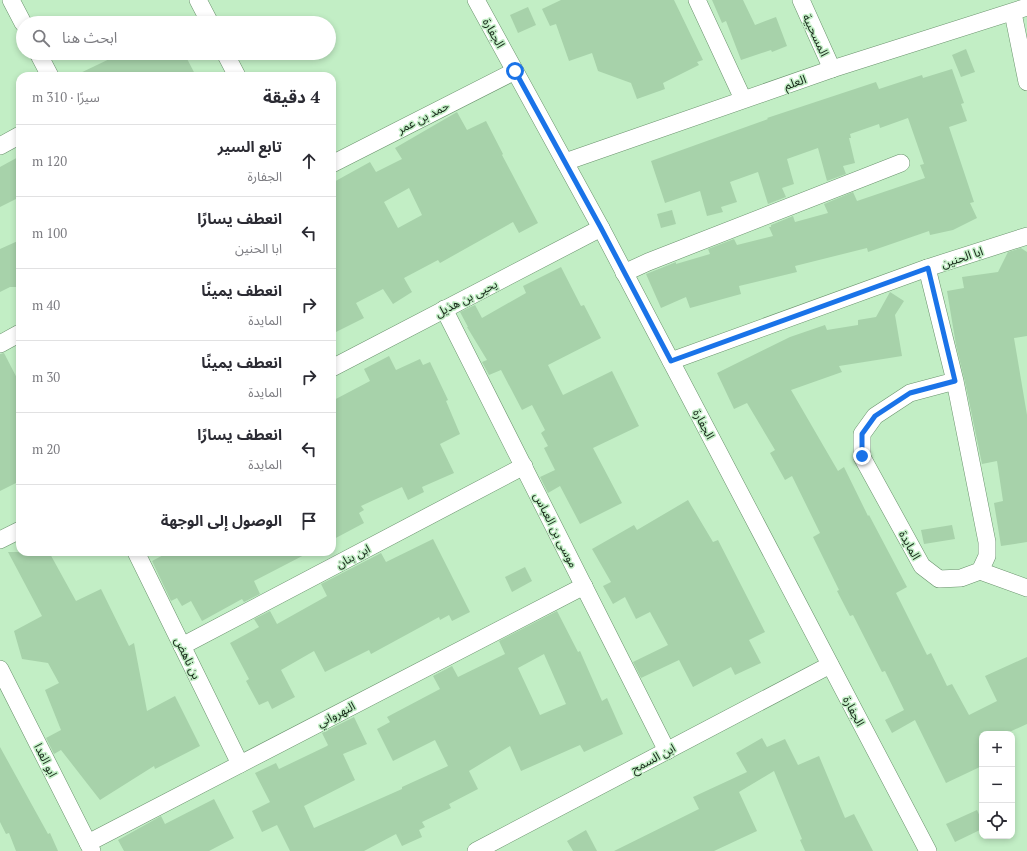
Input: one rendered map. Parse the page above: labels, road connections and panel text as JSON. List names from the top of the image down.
{
  "streets": {
    "street": [
      "الجفارة",
      "المسحبية",
      "العلم",
      "حمد بن عمر",
      "ابا الحنين",
      "يحيى بن هذيل",
      "موسى بن العباس",
      "المايدة",
      "ابن بنان",
      "بن ناهض",
      "النهرواني",
      "ابن السمح",
      "ابو الفدا"
    ]
  },
  "crossings": [
    ["الجفارة", "العلم"],
    ["الجفارة", "حمد بن عمر"],
    ["الجفارة", "ابا الحنين"],
    ["الجفارة", "يحيى بن هذيل"],
    ["الجفارة", "ابن السمح"],
    ["المسحبية", "العلم"],
    ["يحيى بن هذيل", "موسى بن العباس"],
    ["موسى بن العباس", "ابن بنان"],
    ["موسى بن العباس", "النهرواني"],
    ["موسى بن العباس", "ابن السمح"],
    ["ابن بنان", "بن ناهض"],
    ["بن ناهض", "النهرواني"],
    ["النهرواني", "ابو الفدا"]
  ],
  "page": {
    "search": "ابحث هنا",
    "heading": ["4 دقيقة", "سيرًا · 310 m"],
    "list": [
      ["تابع السير", "الجفارة", "120 m"],
      ["انعطف يسارًا", "ابا الحنين", "100 m"],
      ["انعطف يمينًا", "المايدة", "40 m"],
      ["انعطف يمينًا", "المايدة", "30 m"],
      ["انعطف يسارًا", "المايدة", "20 m"],
      "الوصول إلى الوجهة"
    ],
    "map_buttons": ["+", "−"]
  }
}
